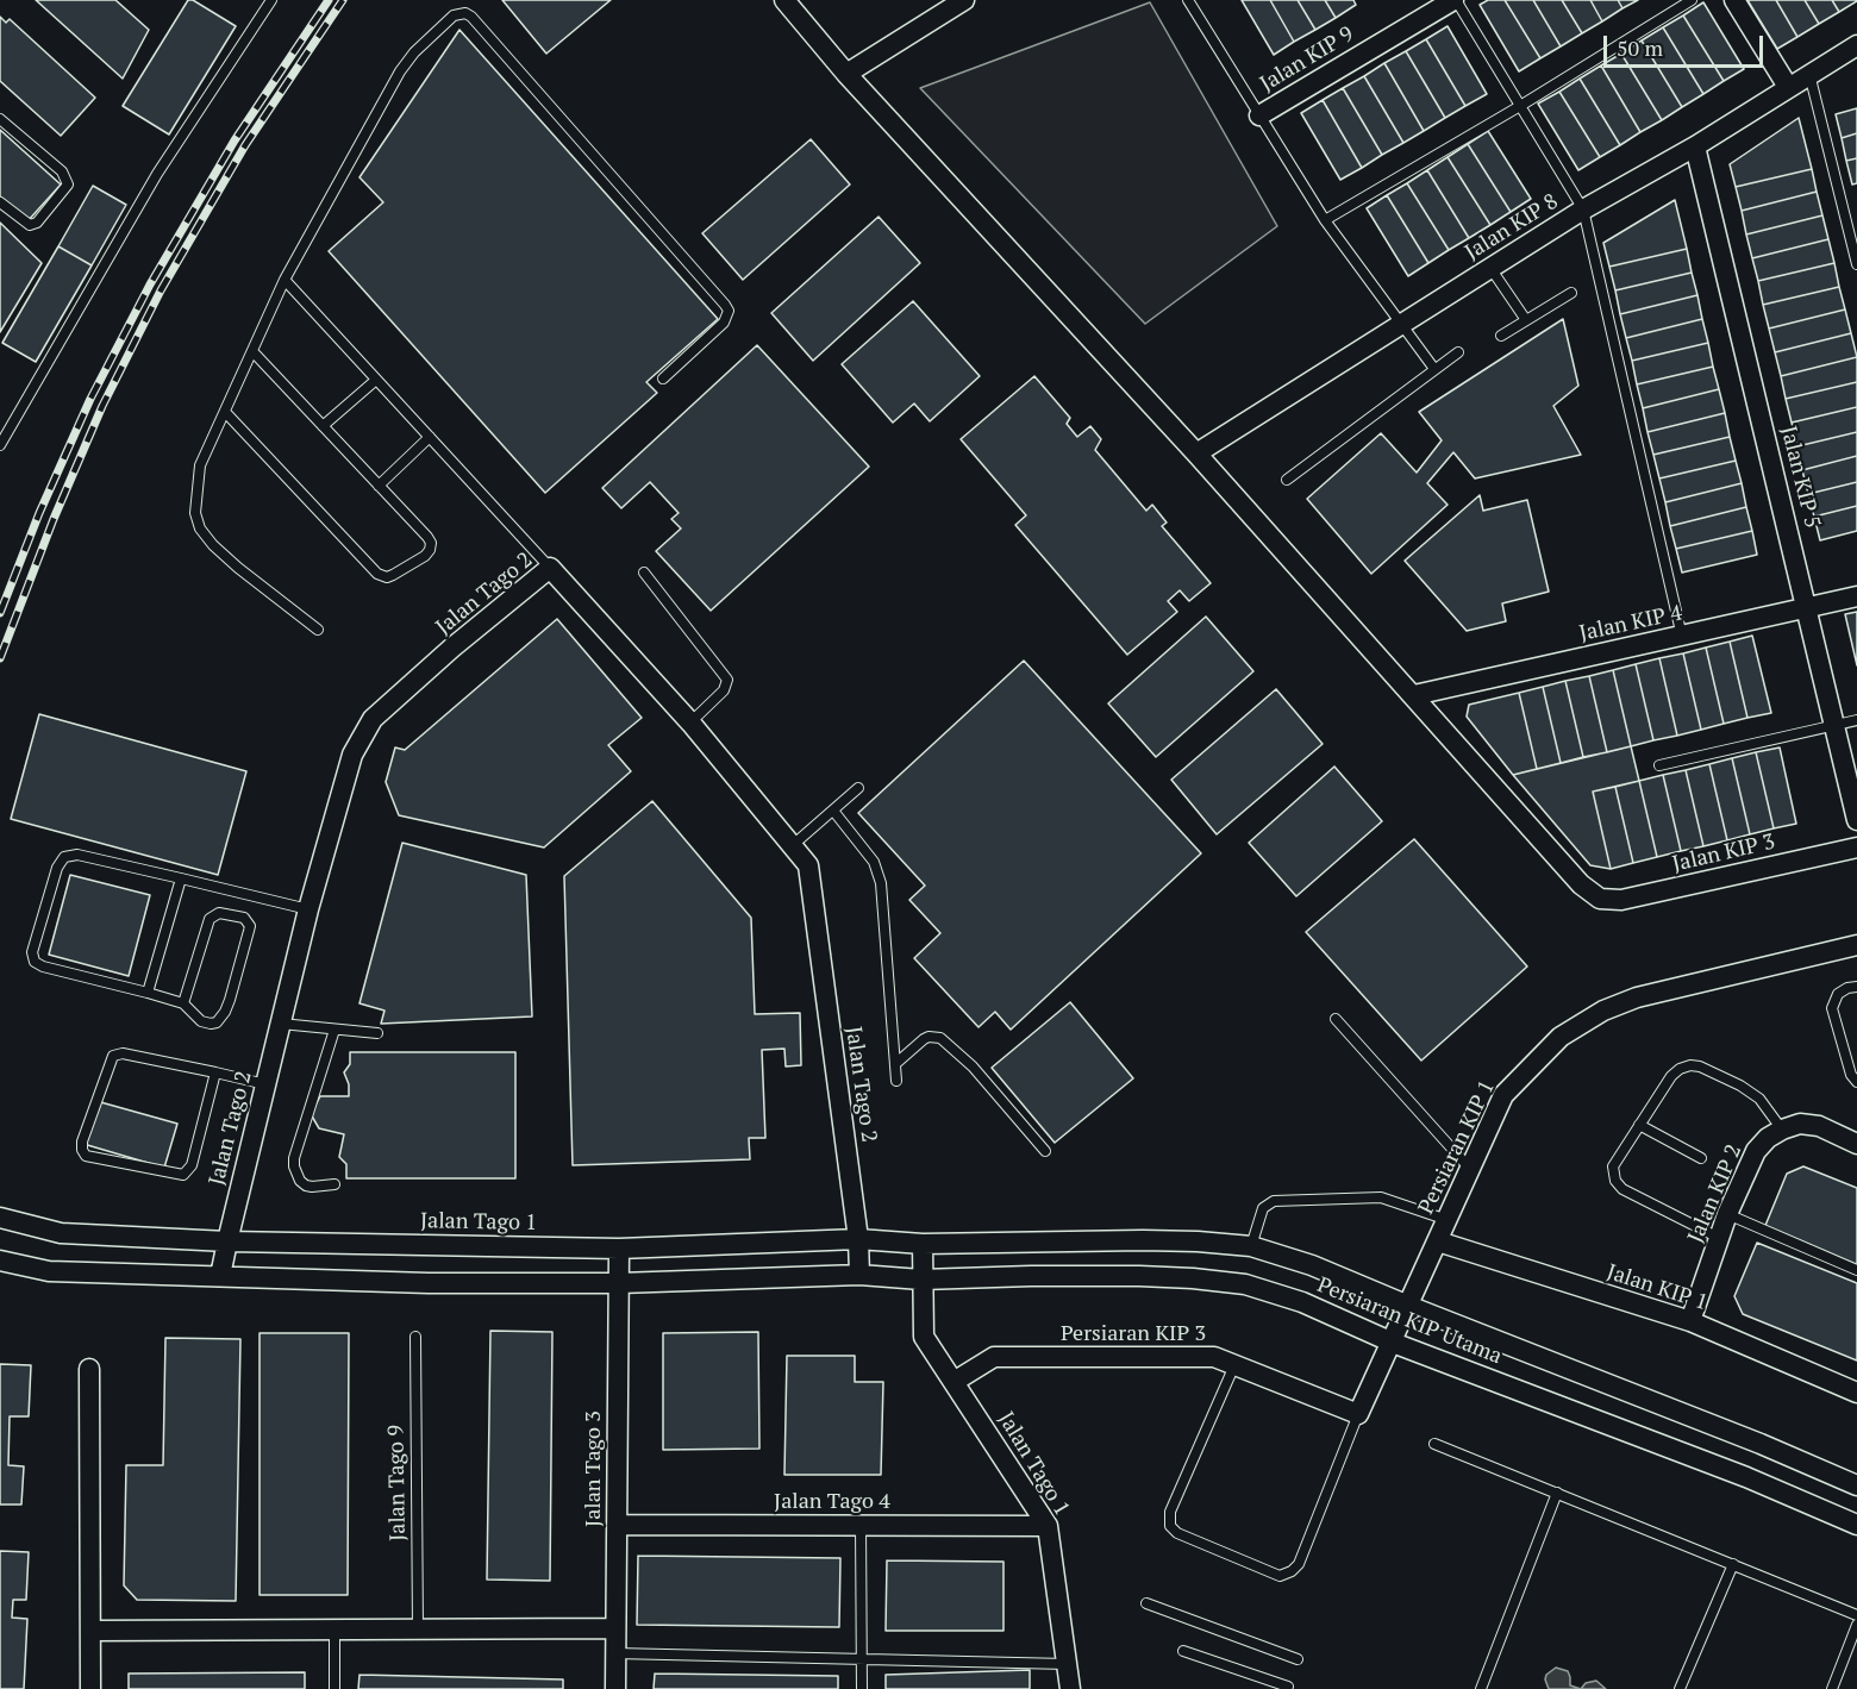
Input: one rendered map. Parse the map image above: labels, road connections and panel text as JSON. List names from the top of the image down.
{
  "streets": {
    "street": [
      "Jalan KIP 9",
      "Jalan KIP 8",
      "Jalan KIP 5",
      "Jalan Tago 2",
      "Jalan KIP 4",
      "Jalan KIP 3",
      "Persiaran KIP 1",
      "Jalan KIP 2",
      "Jalan Tago 1",
      "Jalan KIP 1",
      "Persiaran KIP Utama",
      "Persiaran KIP 3",
      "Jalan Tago 3",
      "Jalan Tago 4"
    ],
    "lane": ["Jalan Tago 9"]
  },
  "crossings": [
    ["Jalan KIP 8", "Jalan KIP 5"],
    ["Jalan KIP 5", "Jalan KIP 4"],
    ["Jalan Tago 2", "Jalan Tago 1"],
    ["Jalan KIP 4", "Jalan KIP 3"],
    ["Persiaran KIP 1", "Jalan KIP 1"],
    ["Persiaran KIP 1", "Persiaran KIP Utama"],
    ["Jalan KIP 2", "Jalan KIP 1"],
    ["Jalan Tago 1", "Persiaran KIP Utama"],
    ["Jalan Tago 1", "Persiaran KIP 3"],
    ["Jalan Tago 1", "Jalan Tago 3"],
    ["Jalan Tago 1", "Jalan Tago 4"],
    ["Jalan Tago 3", "Jalan Tago 4"]
  ],
  "scale_bar": "50 m"
}
